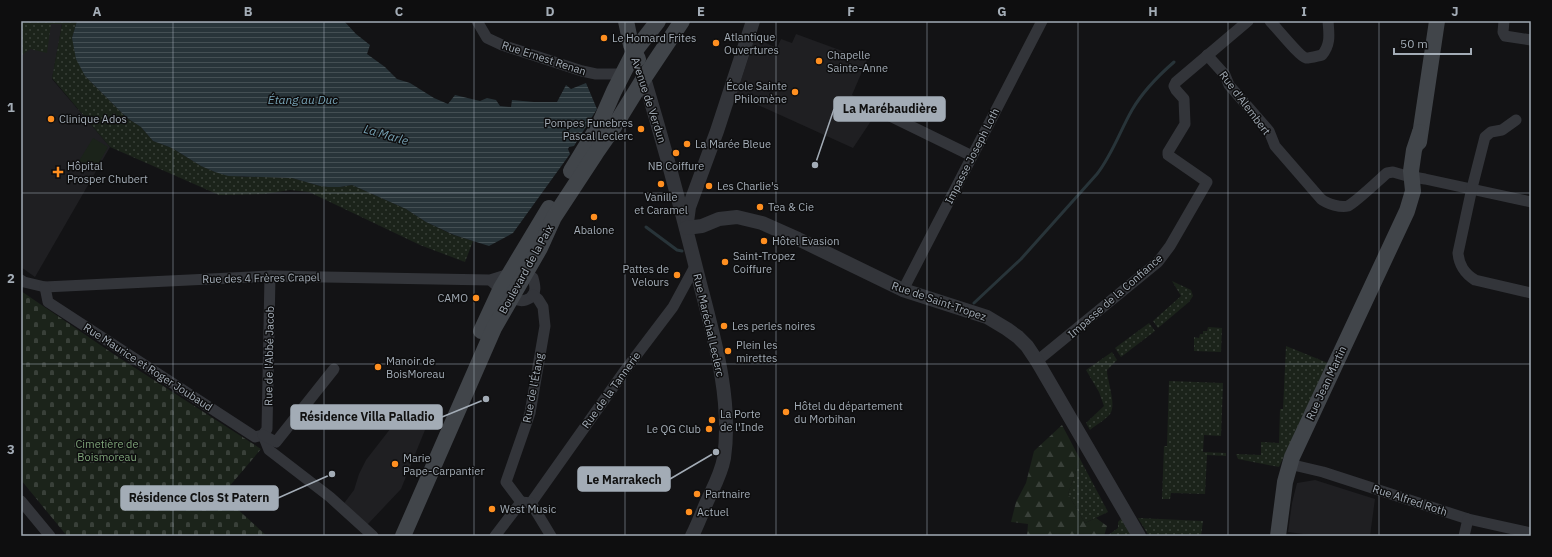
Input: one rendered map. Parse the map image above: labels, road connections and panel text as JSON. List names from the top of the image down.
{
  "streets": {
    "main road": ["Avenue de Verdun", "Boulevard de la Paix", "Rue Jean Martin"],
    "street": [
      "Rue Ernest Renan",
      "Rue d'Alembert",
      "Impasse Joseph Loth",
      "Rue des 4 Frères Crapel",
      "Impasse de la Confiance",
      "Rue de Saint-Tropez",
      "Rue Maréchal Leclerc",
      "Rue de l'Abbé Jacob",
      "Rue Maurice et Roger Joubaud",
      "Rue de l'Étang",
      "Rue de la Tannerie",
      "Rue Alfred Roth"
    ]
  },
  "crossings": [
    ["Rue Ernest Renan", "Boulevard de la Paix"],
    ["Avenue de Verdun", "Boulevard de la Paix"],
    ["Avenue de Verdun", "Rue de Saint-Tropez"],
    ["Avenue de Verdun", "Rue Maréchal Leclerc"],
    ["Rue d'Alembert", "Impasse de la Confiance"],
    ["Rue d'Alembert", "Rue Jean Martin"],
    ["Impasse Joseph Loth", "Rue de Saint-Tropez"],
    ["Boulevard de la Paix", "Rue des 4 Frères Crapel"],
    ["Boulevard de la Paix", "Rue de l'Étang"],
    ["Rue des 4 Frères Crapel", "Rue de l'Abbé Jacob"],
    ["Rue des 4 Frères Crapel", "Rue Maurice et Roger Joubaud"],
    ["Rue des 4 Frères Crapel", "Rue de l'Étang"],
    ["Impasse de la Confiance", "Rue de Saint-Tropez"],
    ["Rue de Saint-Tropez", "Rue Maréchal Leclerc"],
    ["Rue Maréchal Leclerc", "Rue de la Tannerie"],
    ["Rue de l'Abbé Jacob", "Rue Maurice et Roger Joubaud"],
    ["Rue Jean Martin", "Rue Alfred Roth"],
    ["Rue de l'Étang", "Rue de la Tannerie"]
  ],
  "water": ["Étang au Duc", "La Marle"],
  "parks": ["Cimetière de Boismoreau"],
  "places": {
    "other": [
      "Le Homard Frites",
      "Atlantique Ouvertures",
      "Chapelle Sainte-Anne",
      "École Sainte Philomène",
      "Clinique Ados",
      "Pompes Funebres Pascal Leclerc",
      "La Marée Bleue",
      "NB Coiffure",
      "La Marébaudière",
      "Vanille et Caramel",
      "Les Charlie's",
      "Tea & Cie",
      "Abalone",
      "Hôtel Evasion",
      "Saint-Tropez Coiffure",
      "Pattes de Velours",
      "CAMO",
      "Les perles noires",
      "Plein les mirettes",
      "Manoir de BoisMoreau",
      "Résidence Villa Palladio",
      "Hôtel du département du Morbihan",
      "La Porte de l'Inde",
      "Le QG Club",
      "Le Marrakech",
      "Marie Pape-Carpantier",
      "Résidence Clos St Patern",
      "Partnaire",
      "West Music",
      "Actuel"
    ],
    "health": ["Hôpital Prosper Chubert"]
  },
  "scale_bar": "50 m",
  "grid": {
    "columns": [
      "A",
      "B",
      "C",
      "D",
      "E",
      "F",
      "G",
      "H",
      "I",
      "J"
    ],
    "rows": ["1", "2", "3"]
  }
}
